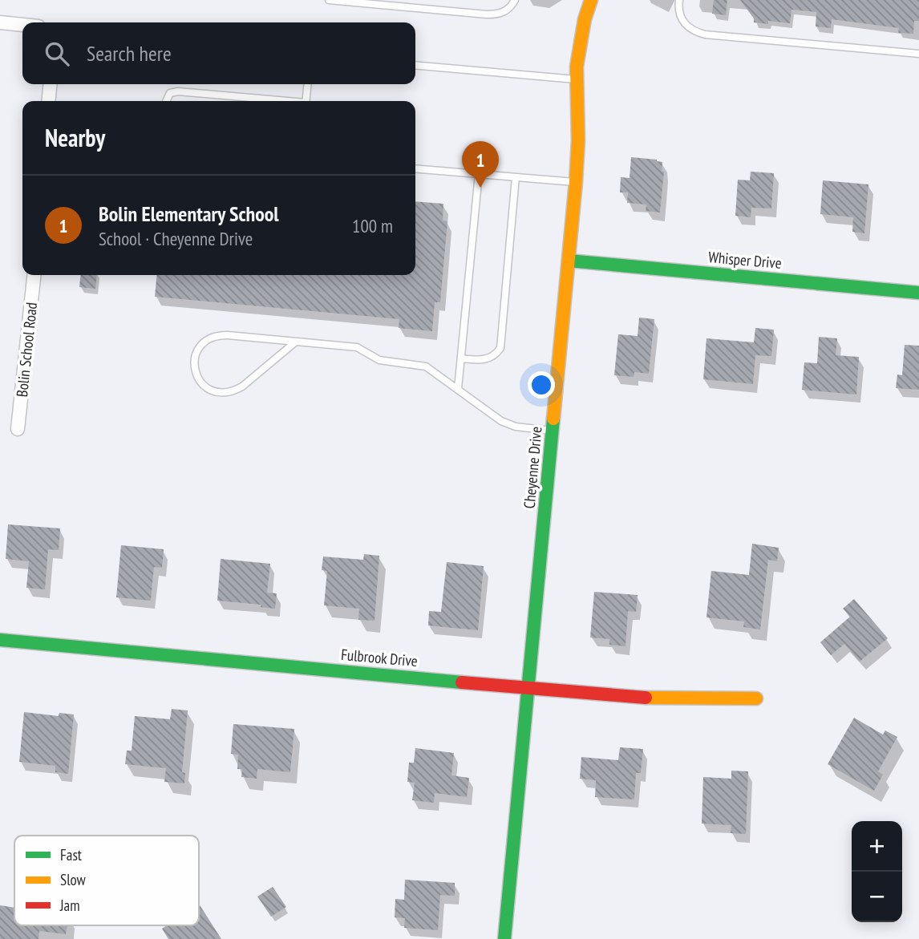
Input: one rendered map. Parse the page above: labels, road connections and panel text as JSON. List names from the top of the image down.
{
  "streets": {
    "street": [
      "Whisper Drive",
      "Bolin School Road",
      "Cheyenne Drive",
      "Fulbrook Drive"
    ]
  },
  "crossings": [
    ["Whisper Drive", "Cheyenne Drive"],
    ["Cheyenne Drive", "Fulbrook Drive"]
  ],
  "legend": ["Fast", "Slow", "Jam"],
  "page": {
    "search": "Search here",
    "heading": "Nearby",
    "pins": "1",
    "list": [
      {
        "mark": "1",
        "name": "Bolin Elementary School",
        "note": "School · Cheyenne Drive",
        "value": "100 m"
      }
    ],
    "map_buttons": ["+", "−"]
  }
}
